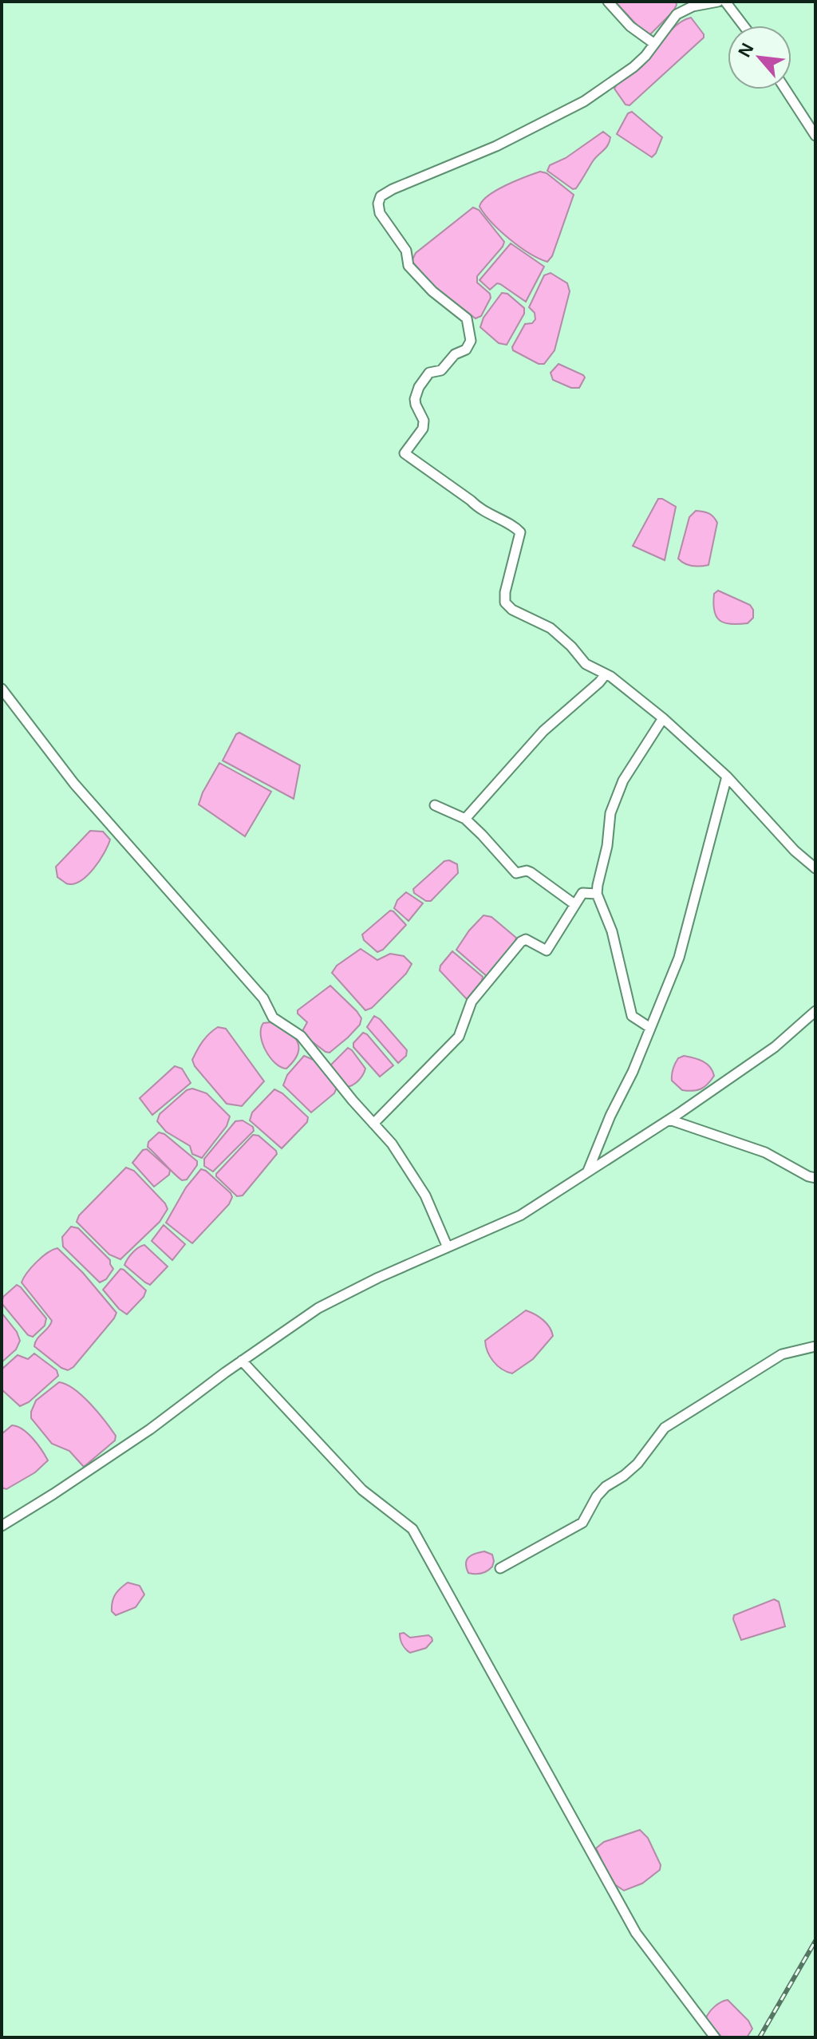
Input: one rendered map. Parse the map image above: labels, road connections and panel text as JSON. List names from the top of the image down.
{
  "north": "top left"
}
